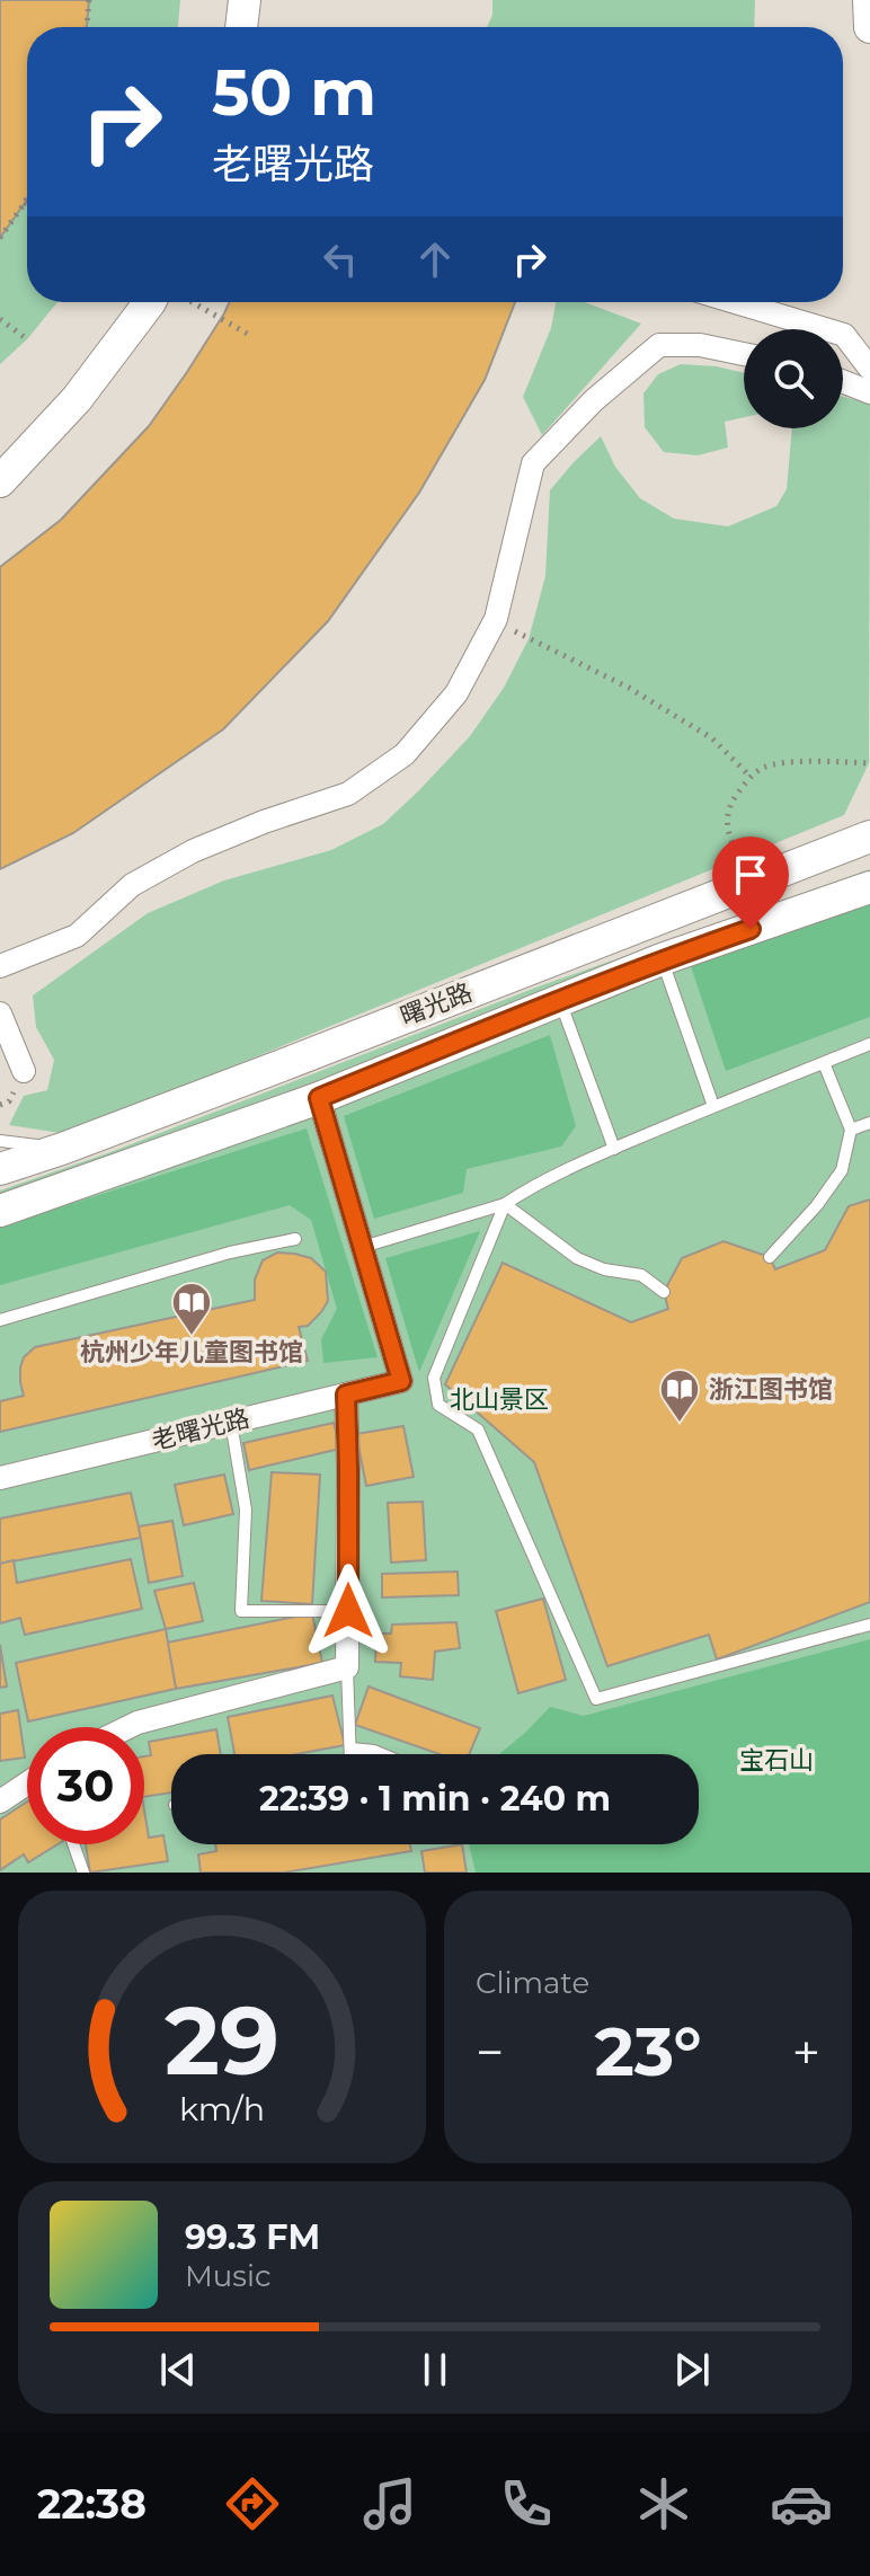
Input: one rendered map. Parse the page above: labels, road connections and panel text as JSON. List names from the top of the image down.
{
  "streets": {
    "main road": ["曙光路"],
    "street": ["老曙光路"]
  },
  "parks": ["北山景区", "宝石山"],
  "places": {
    "library": ["杭州少年儿童图书馆", "浙江图书馆"]
  },
  "page": {
    "turn": ["50 m", "老曙光路"],
    "limit": "30",
    "trip": "22:39 · 1 min · 240 m",
    "tile": "Climate",
    "heat": ["−", "23°", "+"],
    "song": ["99.3 FM", "Music"],
    "tabs": "22:38",
    "gauge": ["29", "km/h"]
  }
}
